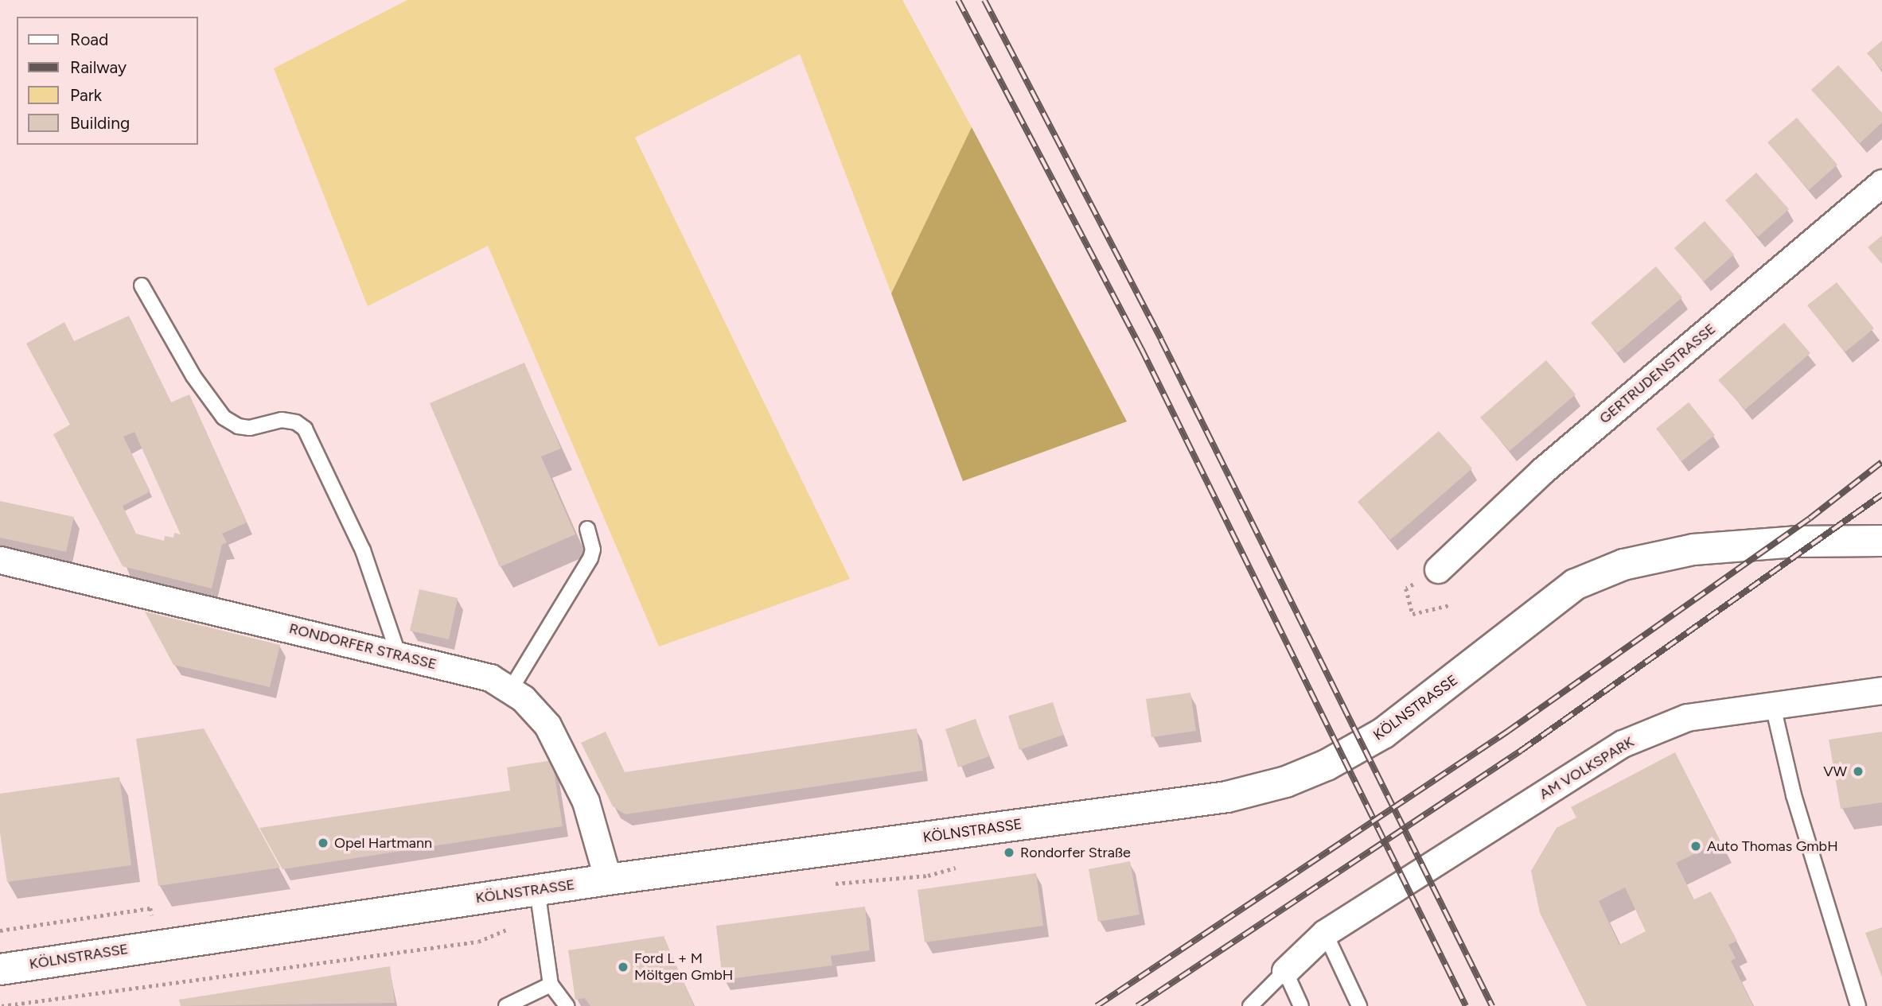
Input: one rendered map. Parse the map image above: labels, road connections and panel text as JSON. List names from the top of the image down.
{
  "streets": {
    "main road": ["KÖLNSTRASSE"],
    "street": ["GERTRUDENSTRASSE", "RONDORFER STRASSE", "AM VOLKSPARK"]
  },
  "crossings": [
    ["RONDORFER STRASSE", "KÖLNSTRASSE"]
  ],
  "places": [
    "VW",
    "Opel Hartmann",
    "Auto Thomas GmbH",
    "Rondorfer Straße",
    "Ford L + M Möltgen GmbH"
  ],
  "legend": [
    "Road",
    "Railway",
    "Park",
    "Building"
  ]
}
